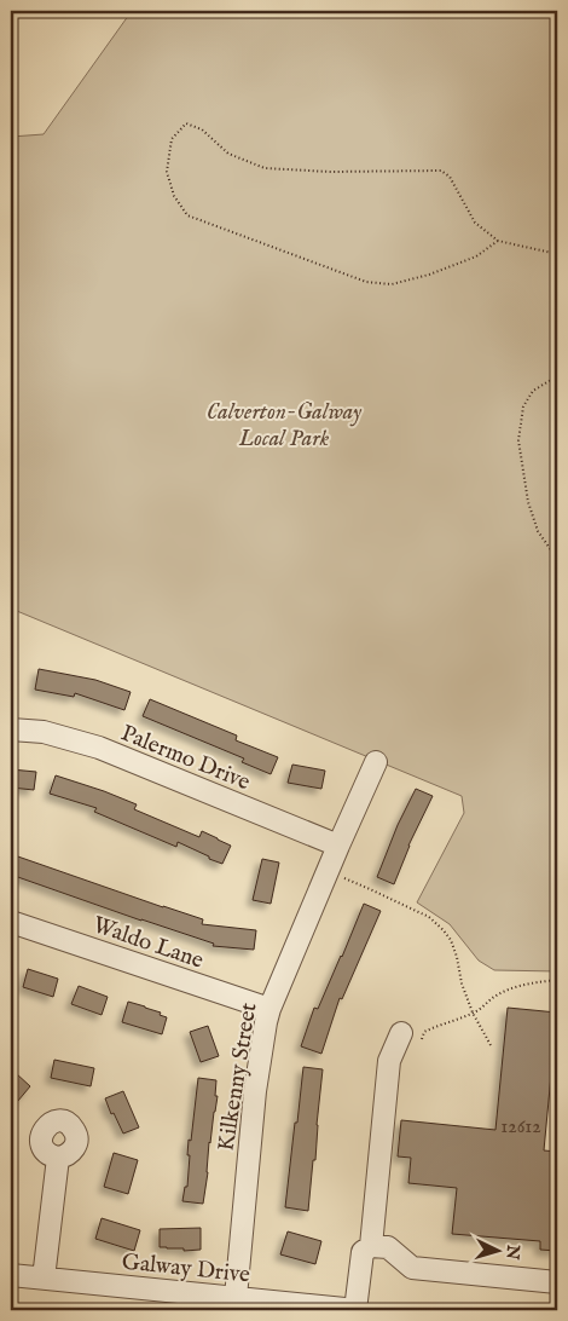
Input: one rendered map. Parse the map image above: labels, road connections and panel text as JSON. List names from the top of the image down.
{
  "streets": {
    "street": [
      "Palermo Drive",
      "Waldo Lane",
      "Kilkenny Street",
      "Galway Drive"
    ]
  },
  "crossings": [
    ["Palermo Drive", "Kilkenny Street"],
    ["Waldo Lane", "Kilkenny Street"],
    ["Kilkenny Street", "Galway Drive"]
  ],
  "parks": ["Calverton-Galway Local Park"],
  "house_numbers": ["12612"],
  "north": "right"
}
